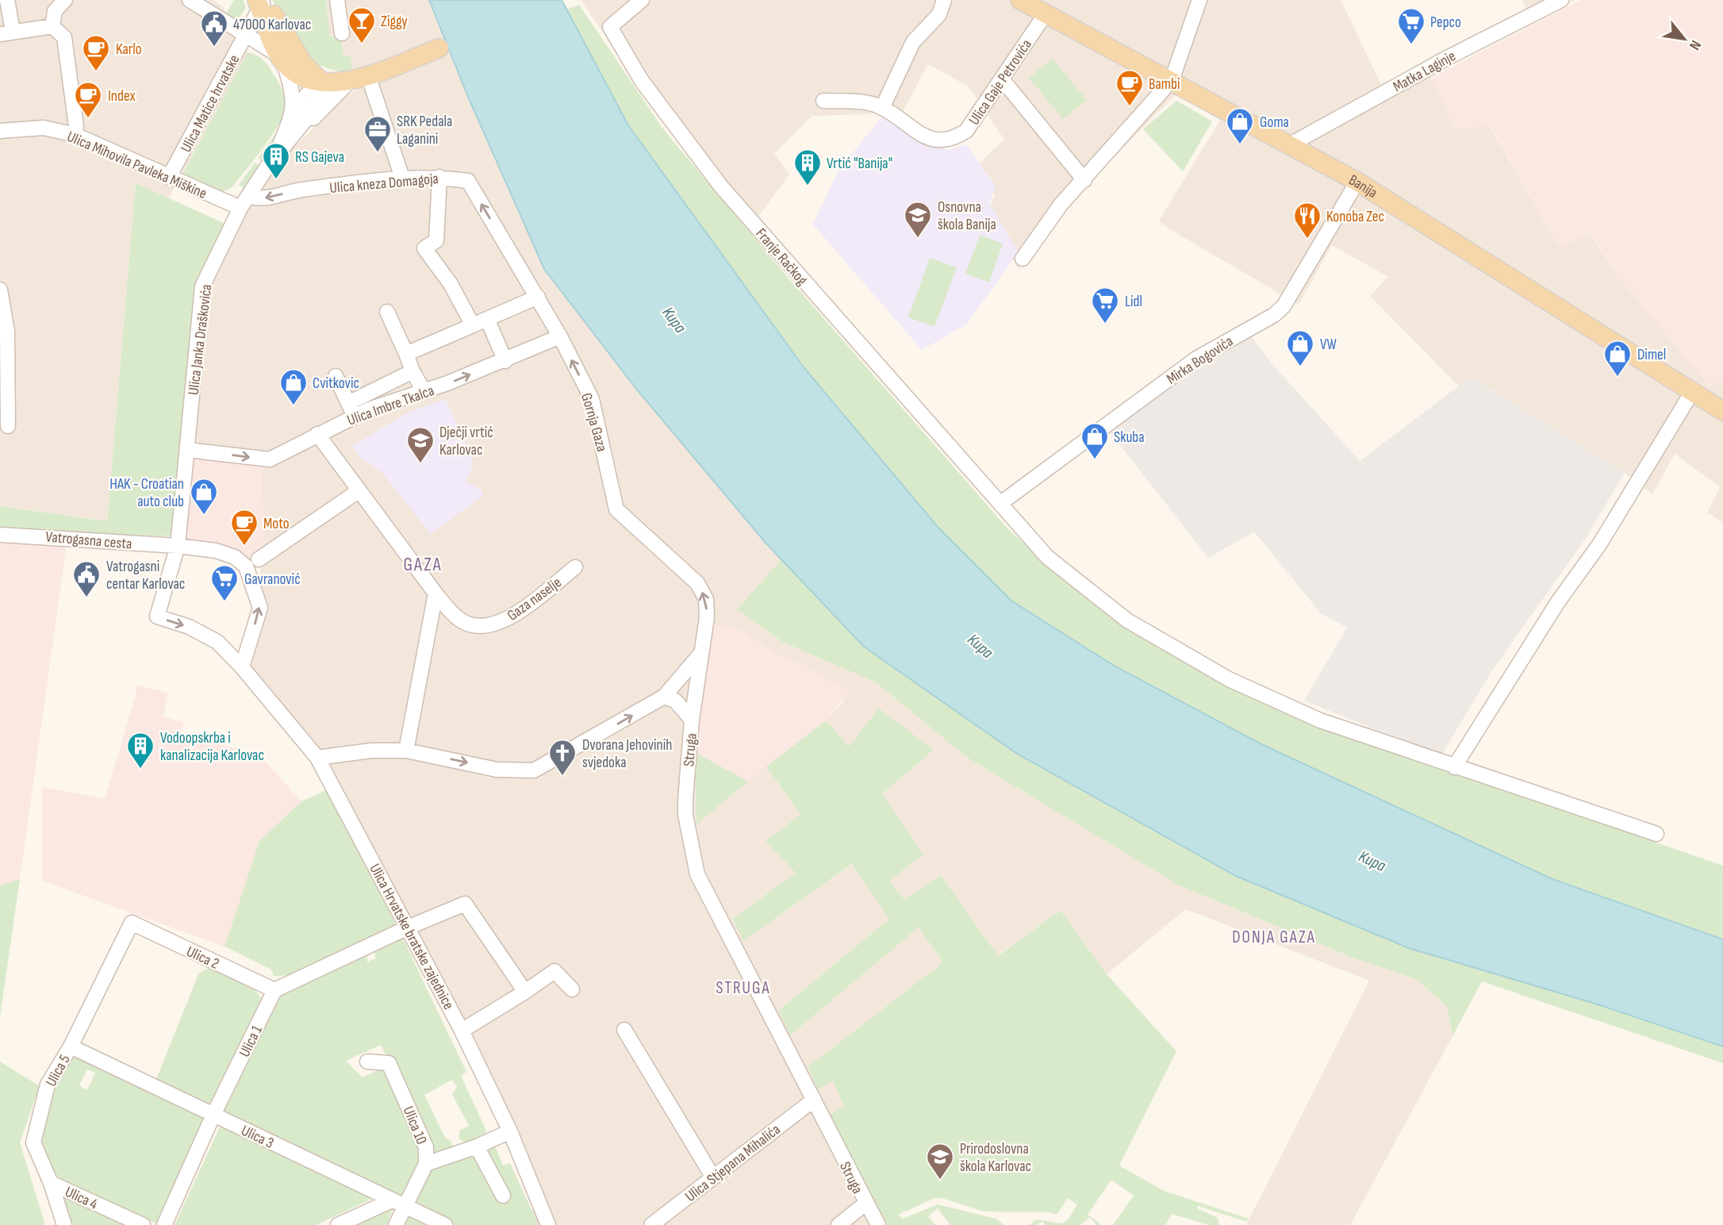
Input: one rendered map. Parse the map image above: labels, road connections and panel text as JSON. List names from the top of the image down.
{
  "streets": {
    "main road": ["Banija"],
    "street": [
      "Matka Laginje",
      "Ulica Gaje Petrovića",
      "Ulica Matice hrvatske",
      "Ulica Mihovila Pavleka Miškine",
      "Ulica kneza Domagoja",
      "Franje Račkog",
      "Ulica Janka Draškovića",
      "Mirka Bogovića",
      "Ulica Imbre Tkalca",
      "Gornja Gaza",
      "Vatrogasna cesta",
      "Gaza naselje",
      "Struga",
      "Ulica Hrvatske bratske zajednice",
      "Ulica 2",
      "Ulica 1",
      "Ulica 5",
      "Ulica 10",
      "Ulica 3",
      "Ulica Stjepana Mihalića",
      "Ulica 4"
    ]
  },
  "crossings": [
    ["Matka Laginje", "Banija"],
    ["Ulica Gaje Petrovića", "Banija"],
    ["Ulica Matice hrvatske", "Ulica Mihovila Pavleka Miškine"],
    ["Ulica Mihovila Pavleka Miškine", "Ulica kneza Domagoja"],
    ["Ulica Mihovila Pavleka Miškine", "Ulica Janka Draškovića"],
    ["Ulica kneza Domagoja", "Ulica Janka Draškovića"],
    ["Ulica kneza Domagoja", "Gornja Gaza"],
    ["Banija", "Mirka Bogovića"],
    ["Franje Račkog", "Mirka Bogovića"],
    ["Ulica Janka Draškovića", "Ulica Imbre Tkalca"],
    ["Ulica Janka Draškovića", "Vatrogasna cesta"],
    ["Ulica Janka Draškovića", "Ulica Hrvatske bratske zajednice"],
    ["Ulica Imbre Tkalca", "Gornja Gaza"],
    ["Ulica Imbre Tkalca", "Gaza naselje"],
    ["Gornja Gaza", "Struga"],
    ["Vatrogasna cesta", "Ulica Hrvatske bratske zajednice"],
    ["Struga", "Ulica Stjepana Mihalića"],
    ["Ulica 2", "Ulica 1"],
    ["Ulica 2", "Ulica 5"],
    ["Ulica 1", "Ulica 3"],
    ["Ulica 5", "Ulica 3"],
    ["Ulica 5", "Ulica 4"],
    ["Ulica 10", "Ulica 3"]
  ],
  "one_way": ["Ulica kneza Domagoja", "Gornja Gaza"],
  "districts": ["GAZA", "DONJA GAZA", "STRUGA"],
  "water": ["Kupa"],
  "places": {
    "bar": ["Ziggy"],
    "supermarket": ["Pepco", "Lidl", "Gavranović"],
    "public building": ["47000 Karlovac", "Vatrogasni centar Karlovac"],
    "cafe": [
      "Karlo",
      "Bambi",
      "Index",
      "Moto"
    ],
    "shop": [
      "Goma",
      "VW",
      "Dimel",
      "Cvitkovic",
      "Skuba",
      "HAK - Croatian auto club"
    ],
    "office": ["SRK Pedala Laganini"],
    "building": ["RS Gajeva", "Vrtić \"Banija\"", "Vodoopskrba i kanalizacija Karlovac"],
    "school or university": ["Osnovna škola Banija", "Dječji vrtić Karlovac", "Prirodoslovna škola Karlovac"],
    "restaurant": ["Konoba Zec"],
    "church": ["Dvorana Jehovinih svjedoka"]
  },
  "north": "bottom right"
}
